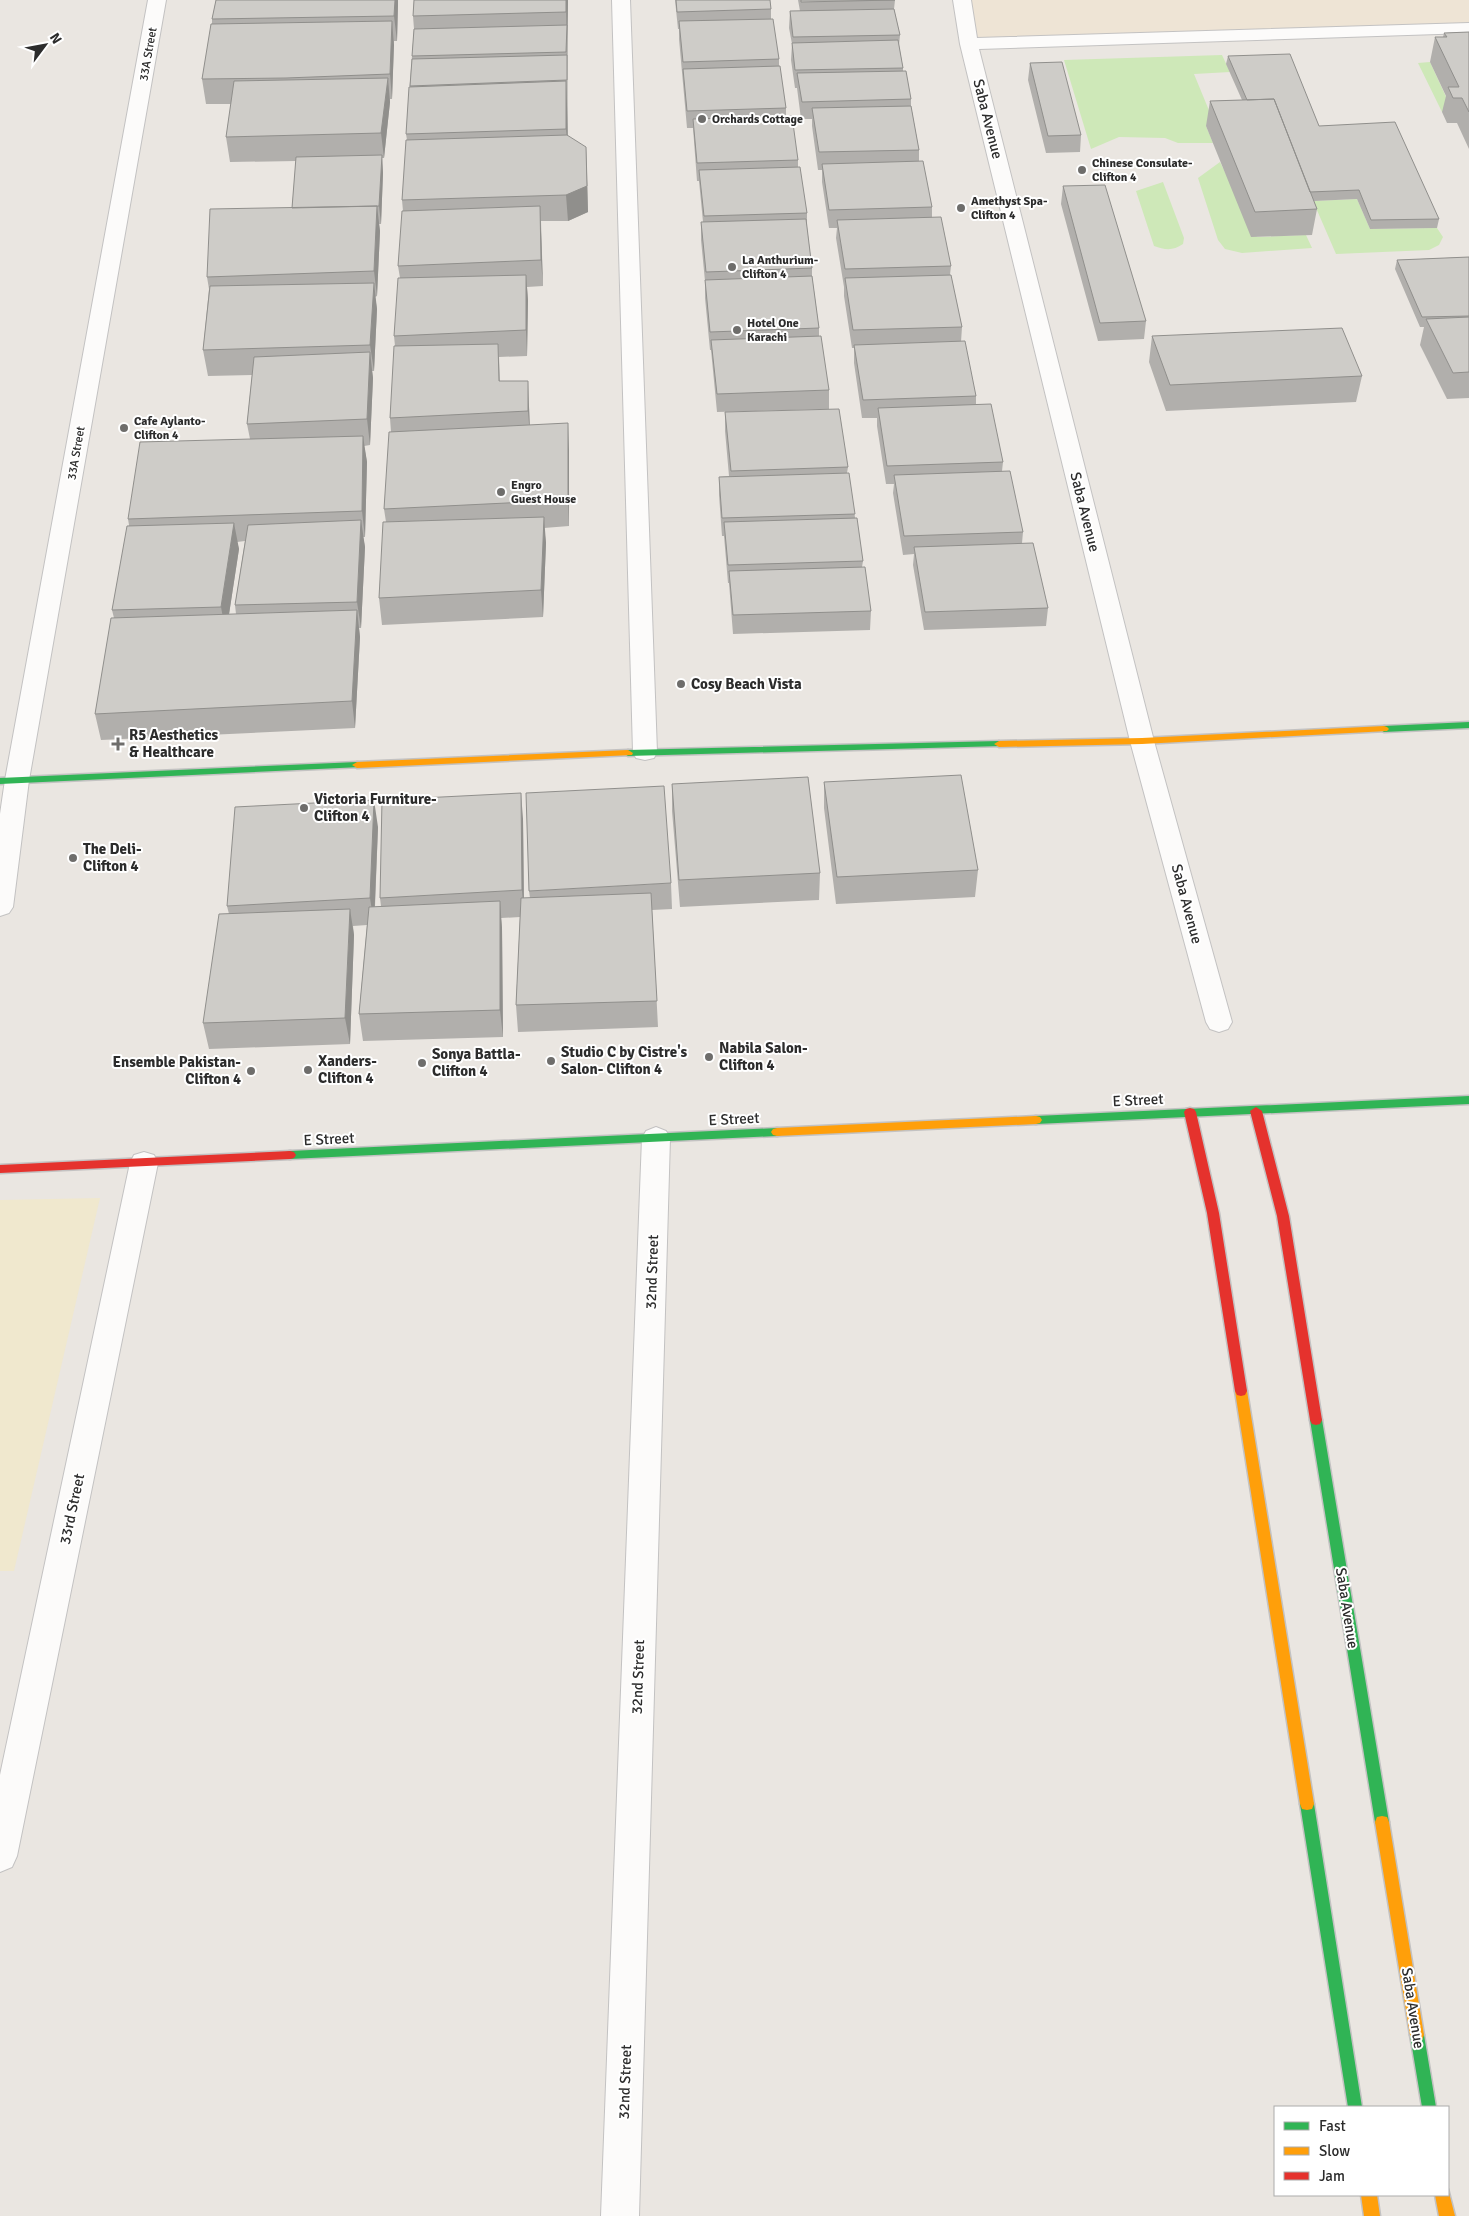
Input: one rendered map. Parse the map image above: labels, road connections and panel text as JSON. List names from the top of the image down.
{
  "streets": {
    "main road": ["Saba Avenue", "E Street"],
    "street": ["33A Street", "32nd Street", "33rd Street"]
  },
  "crossings": [
    ["Saba Avenue", "E Street"],
    ["E Street", "32nd Street"],
    ["E Street", "33rd Street"]
  ],
  "places": {
    "other": [
      "Orchards Cottage",
      "Chinese Consulate- Clifton 4",
      "Amethyst Spa- Clifton 4",
      "La Anthurium- Clifton 4",
      "Hotel One Karachi",
      "Cafe Aylanto- Clifton 4",
      "Engro Guest House",
      "Cosy Beach Vista",
      "Victoria Furniture- Clifton 4",
      "The Deli- Clifton 4",
      "Nabila Salon- Clifton 4",
      "Studio C by Cistre's Salon- Clifton 4",
      "Sonya Battla- Clifton 4",
      "Xanders- Clifton 4",
      "Ensemble Pakistan- Clifton 4"
    ],
    "health": ["R5 Aesthetics & Healthcare"]
  },
  "legend": ["Fast", "Slow", "Jam"],
  "north": "top right"
}
